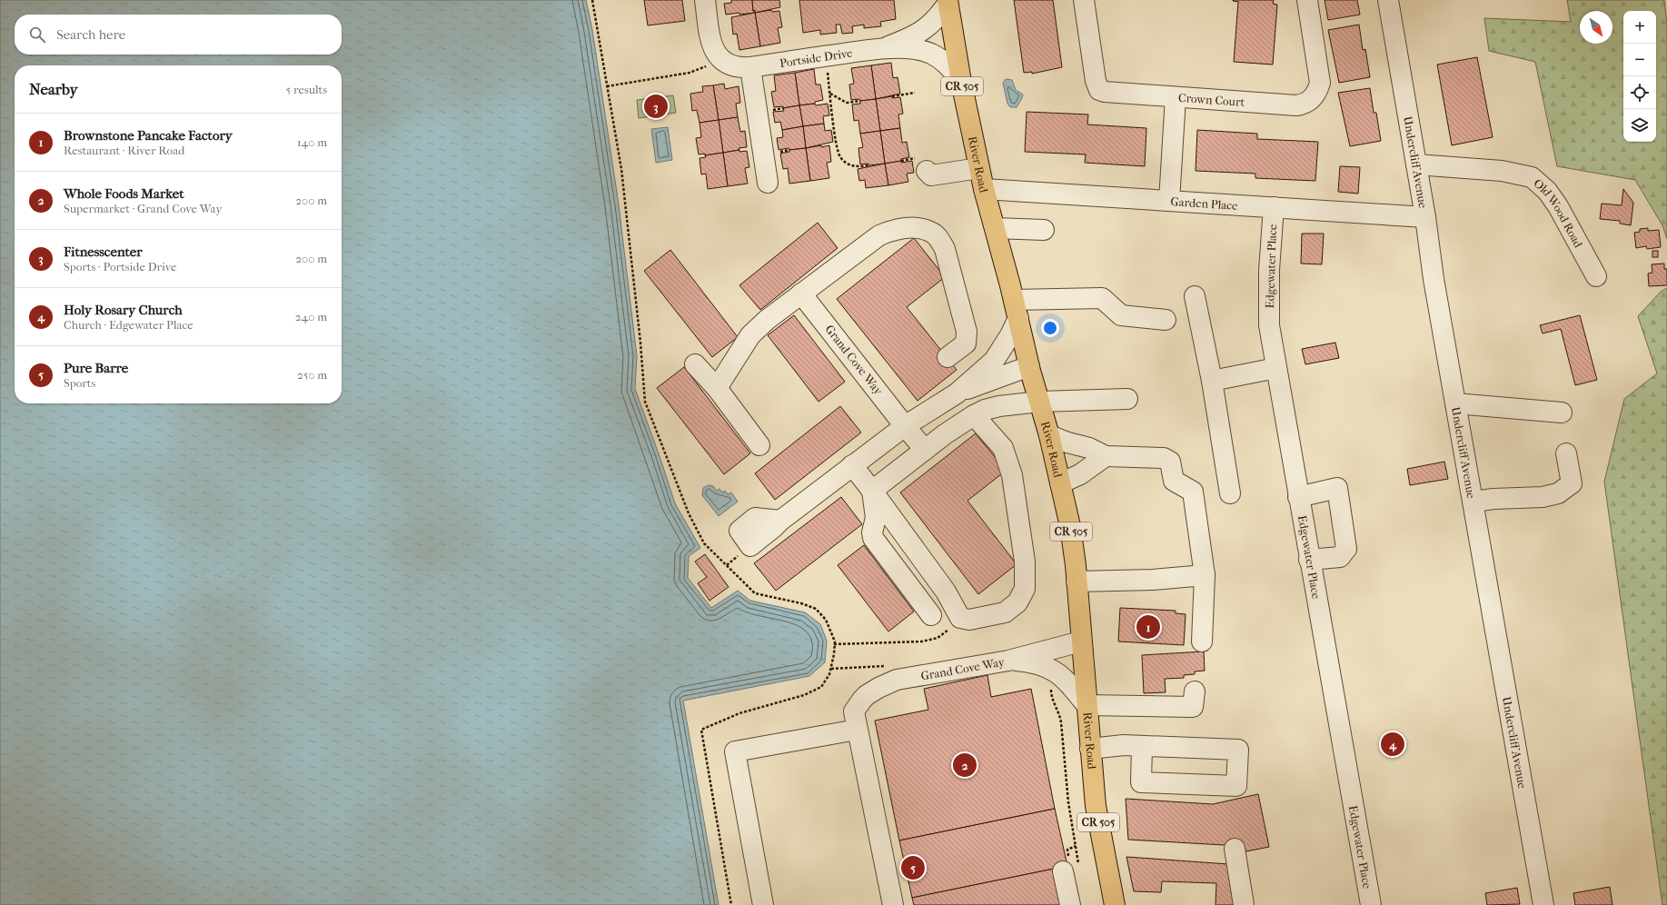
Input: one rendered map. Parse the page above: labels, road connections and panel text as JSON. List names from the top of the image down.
{
  "streets": {
    "main road": ["CR 505", "River Road"],
    "street": [
      "Portside Drive",
      "Crown Court",
      "Undercliff Avenue",
      "Garden Place",
      "Old Wood Road",
      "Edgewater Place",
      "Grand Cove Way"
    ]
  },
  "crossings": [
    ["Portside Drive", "River Road"],
    ["Undercliff Avenue", "Garden Place"],
    ["Undercliff Avenue", "Old Wood Road"],
    ["River Road", "Garden Place"],
    ["River Road", "Grand Cove Way"],
    ["Garden Place", "Edgewater Place"]
  ],
  "north": "bottom right",
  "page": {
    "map_buttons": ["+", "−"],
    "search": "Search here",
    "heading": ["Nearby", "5 results"],
    "pins": [
      "3",
      "1",
      "4",
      "2",
      "5"
    ],
    "list": [
      {
        "mark": "1",
        "name": "Brownstone Pancake Factory",
        "note": "Restaurant · River Road",
        "value": "140 m"
      },
      {
        "mark": "2",
        "name": "Whole Foods Market",
        "note": "Supermarket · Grand Cove Way",
        "value": "200 m"
      },
      {
        "mark": "3",
        "name": "Fitnesscenter",
        "note": "Sports · Portside Drive",
        "value": "200 m"
      },
      {
        "mark": "4",
        "name": "Holy Rosary Church",
        "note": "Church · Edgewater Place",
        "value": "240 m"
      },
      {
        "mark": "5",
        "name": "Pure Barre",
        "note": "Sports",
        "value": "250 m"
      }
    ]
  }
}
